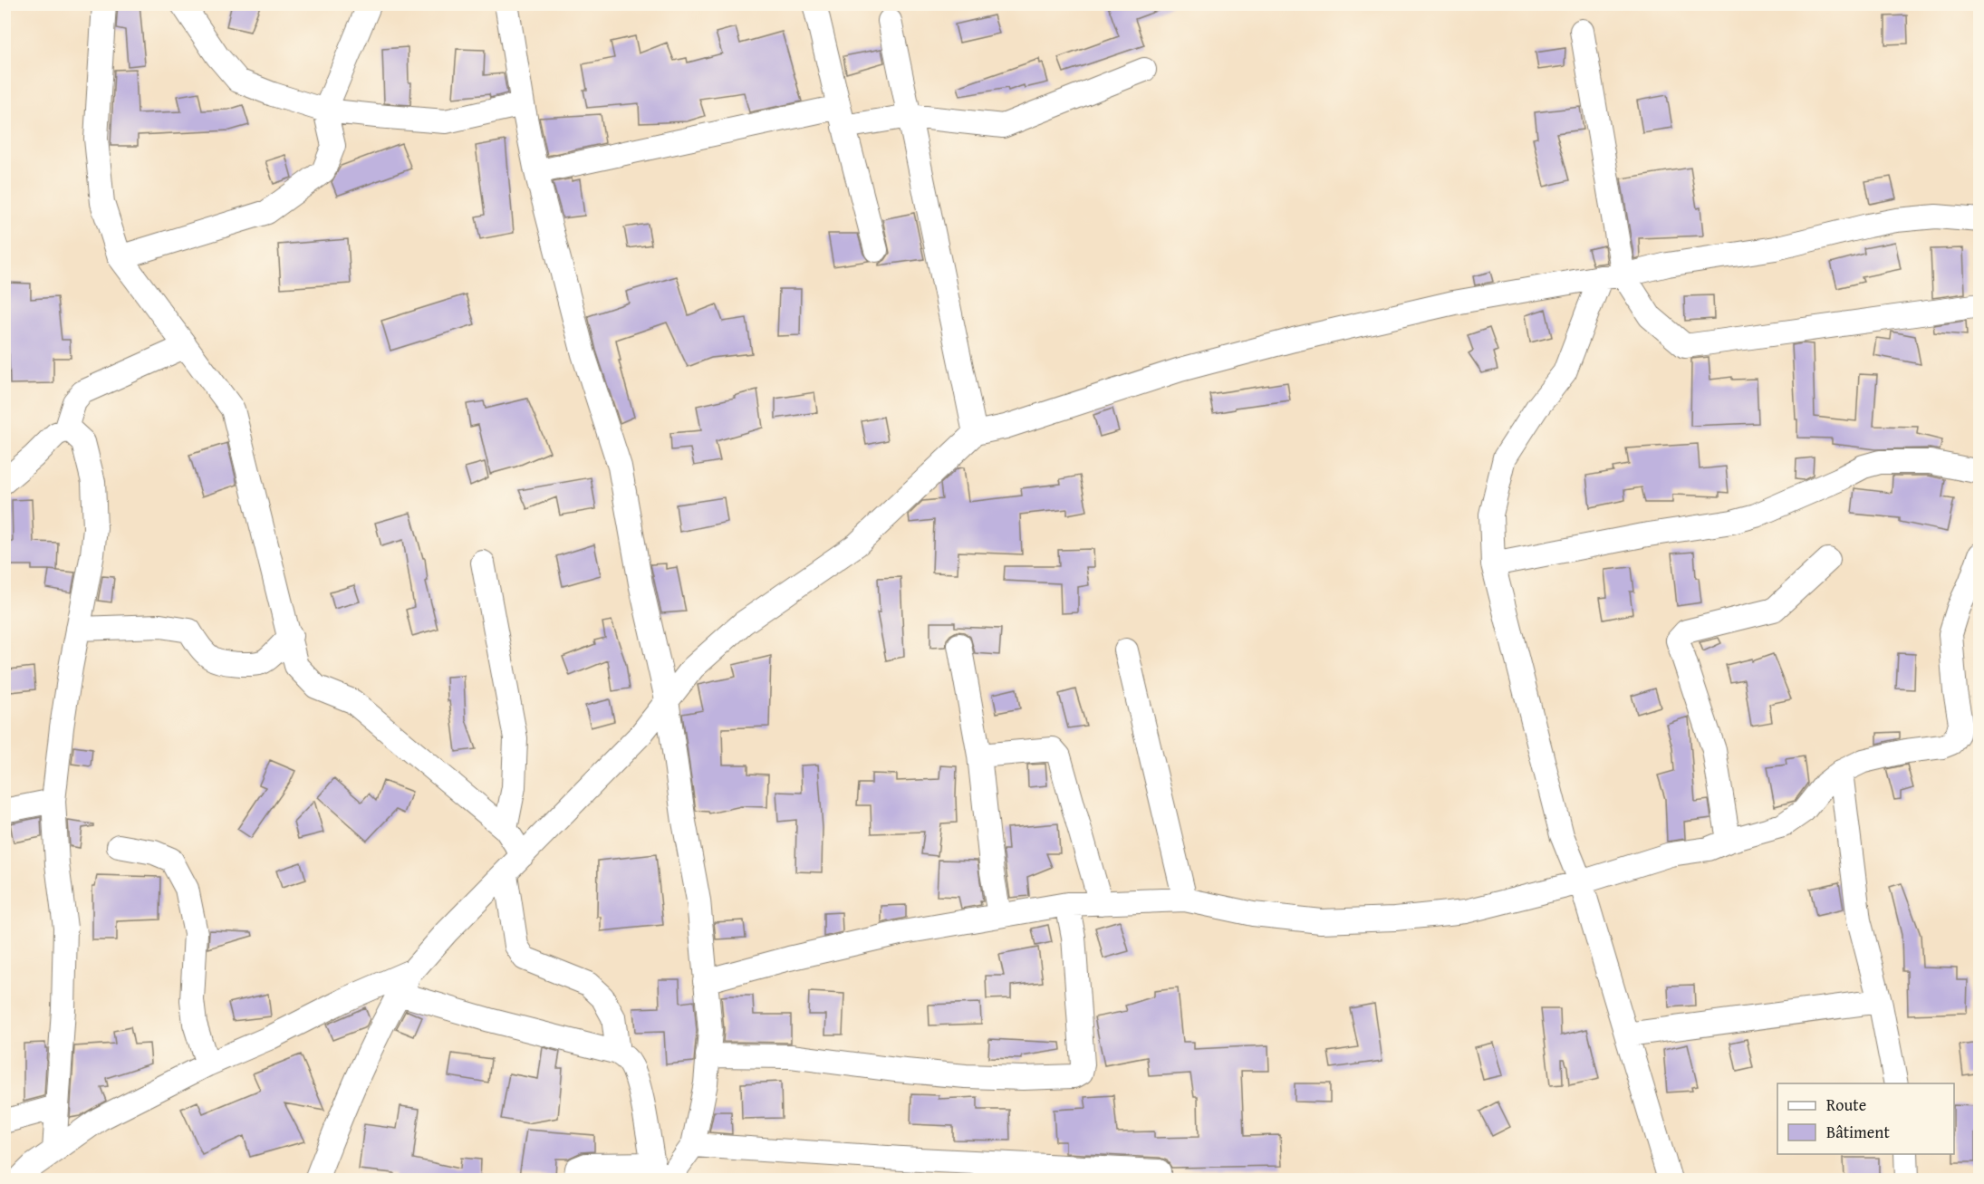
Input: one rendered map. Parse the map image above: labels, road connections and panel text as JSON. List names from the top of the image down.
{
  "legend": ["Route", "Bâtiment"]
}
